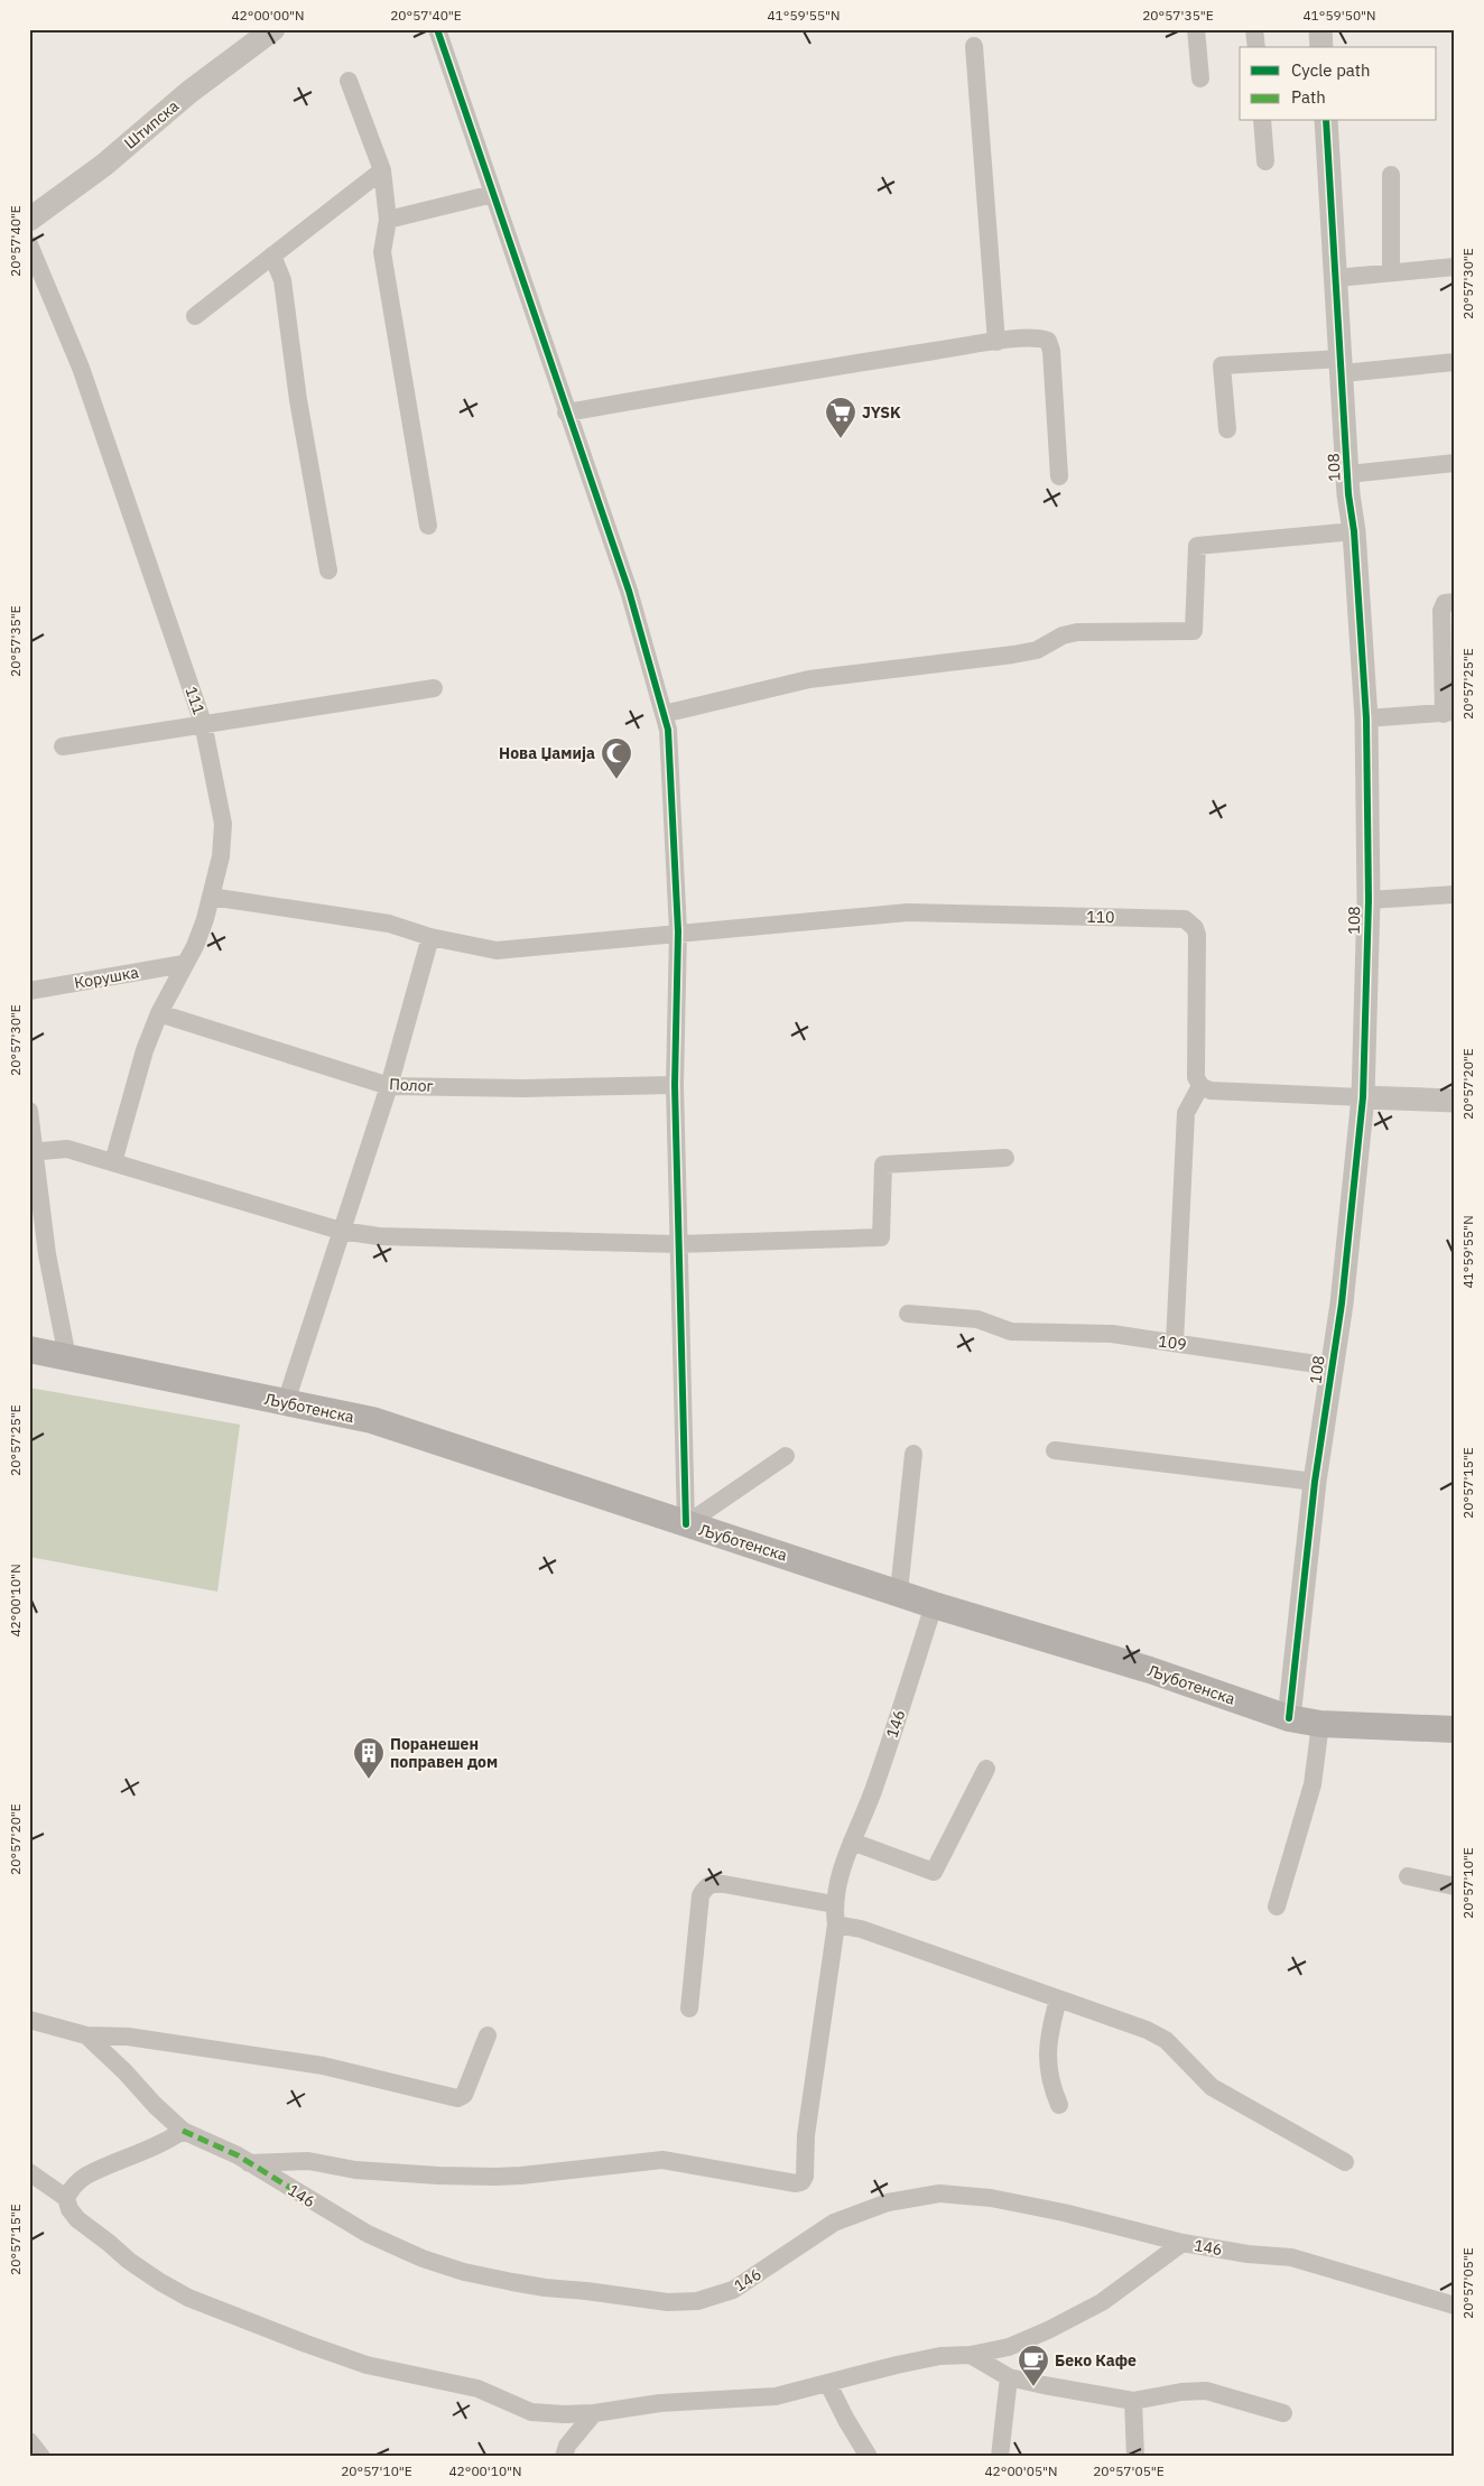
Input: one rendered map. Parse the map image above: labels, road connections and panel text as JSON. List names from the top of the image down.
{
  "streets": {
    "main road": ["Љуботенска"],
    "street": [
      "Штипска",
      "108",
      "111",
      "110",
      "Корушка",
      "Полог",
      "109",
      "146"
    ]
  },
  "crossings": [
    ["108", "109"],
    ["108", "Љуботенска"],
    ["111", "Корушка"],
    ["111", "Полог"],
    ["Љуботенска", "146"]
  ],
  "places": {
    "supermarket": ["JYSK"],
    "mosque": ["Нова Џамија"],
    "building": ["Поранешен поправен дом"],
    "cafe": ["Беко Кафе"]
  },
  "legend": ["Cycle path", "Path"],
  "coordinates": [
    "42°00'00\"N",
    "20°57'40\"E",
    "41°59'55\"N",
    "20°57'35\"E",
    "41°59'50\"N",
    "20°57'30\"E",
    "20°57'25\"E",
    "20°57'20\"E",
    "20°57'15\"E",
    "42°00'10\"N",
    "20°57'10\"E",
    "20°57'05\"E",
    "42°00'05\"N"
  ]
}
